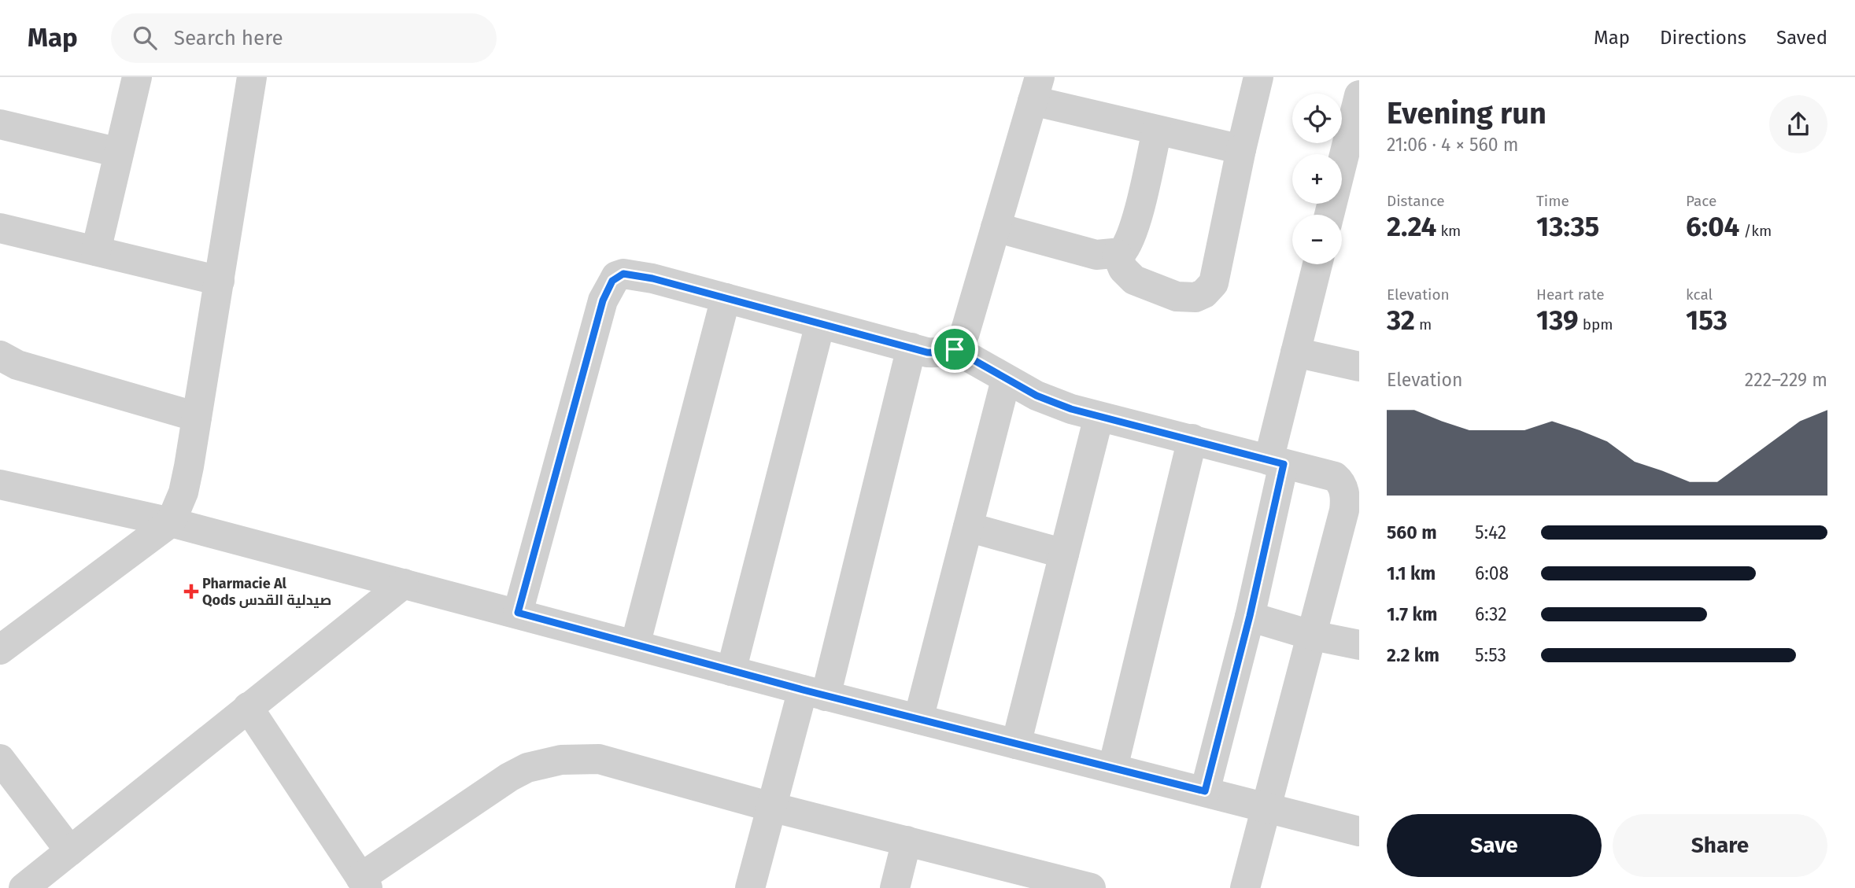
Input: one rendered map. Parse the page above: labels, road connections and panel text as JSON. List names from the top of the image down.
{
  "places": {
    "health": ["Pharmacie Al Qods صيدلية القدس"]
  },
  "page": {
    "header": "Map",
    "search": "Search here",
    "nav": ["Map", "Directions", "Saved"],
    "heading": ["Evening run", "21:06 · 4 × 560 m"],
    "map_buttons": ["+", "−"],
    "stats": [
      ["Distance", "2.24 km"],
      ["Time", "13:35"],
      ["Pace", "6:04 /km"],
      ["Elevation", "32 m"],
      ["Heart rate", "139 bpm"],
      ["kcal", "153"]
    ],
    "chart": ["Elevation", "222–229 m"],
    "list": [
      {
        "name": "560 m",
        "note": "5:42"
      },
      {
        "name": "1.1 km",
        "note": "6:08"
      },
      {
        "name": "1.7 km",
        "note": "6:32"
      },
      {
        "name": "2.2 km",
        "note": "5:53"
      }
    ],
    "buttons": ["Save", "Share"]
  }
}
